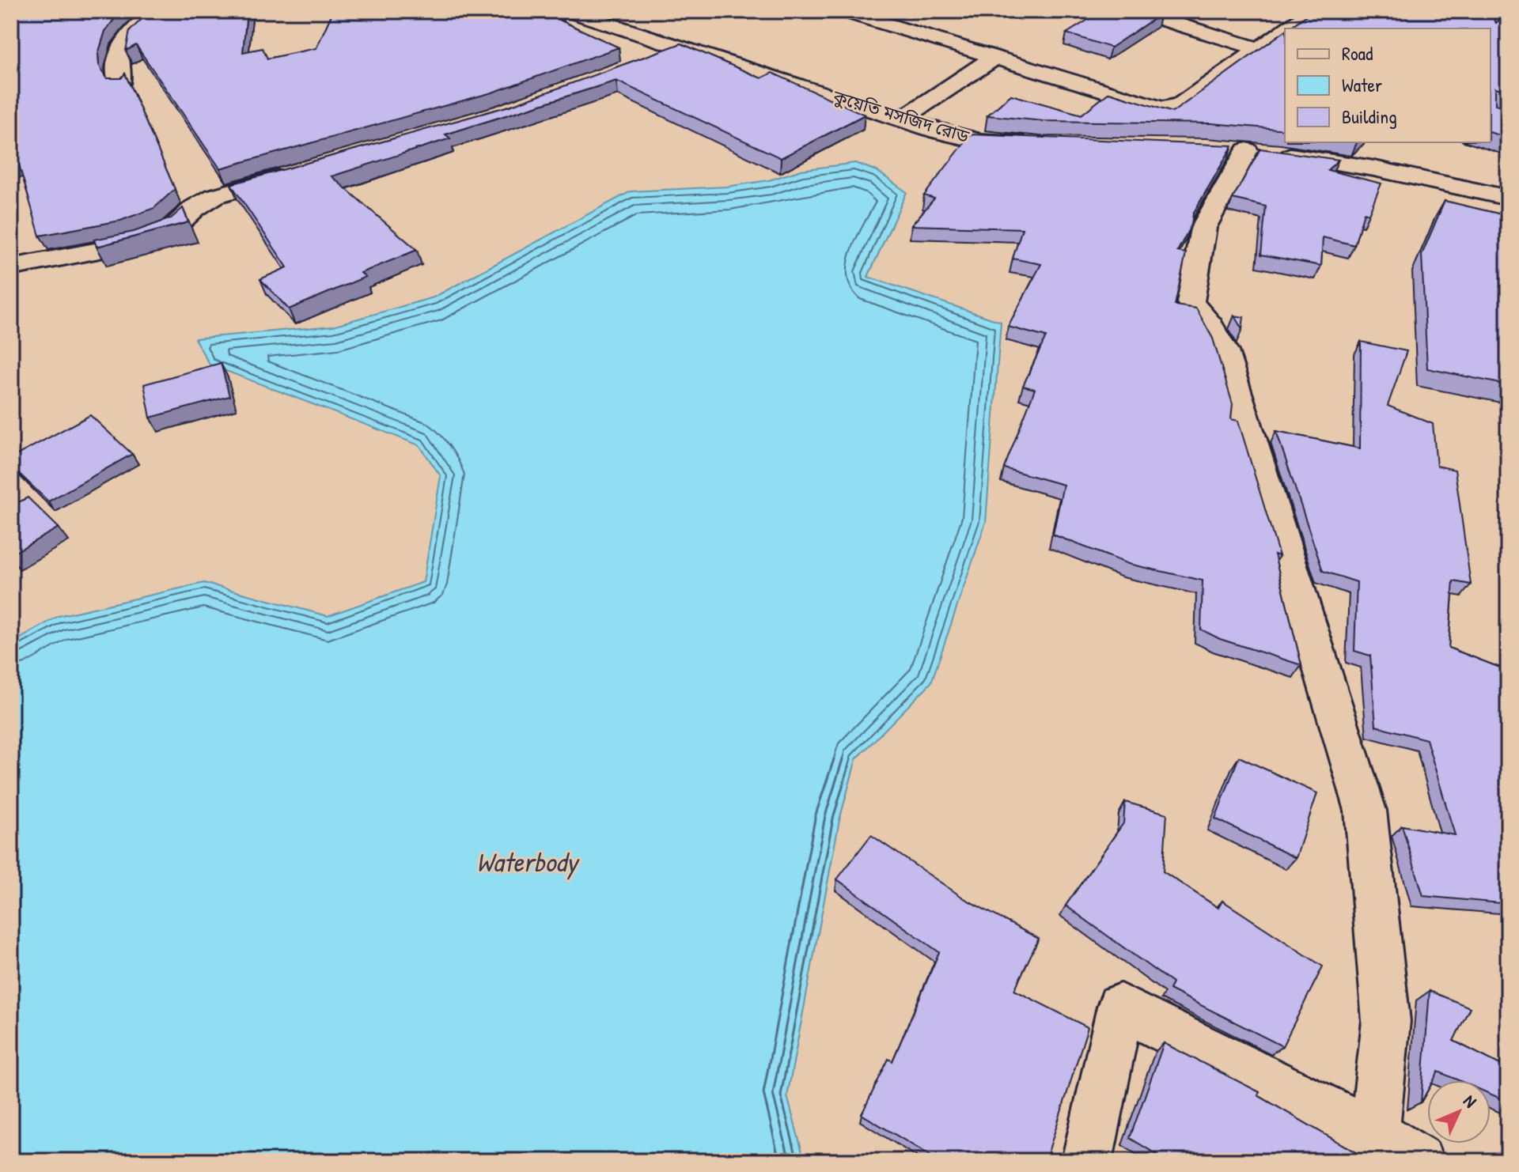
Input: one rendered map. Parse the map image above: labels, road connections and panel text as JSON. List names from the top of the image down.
{
  "streets": {
    "street": ["কুয়েতি মসজিদ রোড"]
  },
  "water": ["Waterbody"],
  "legend": ["Road", "Water", "Building"],
  "north": "top right"
}
